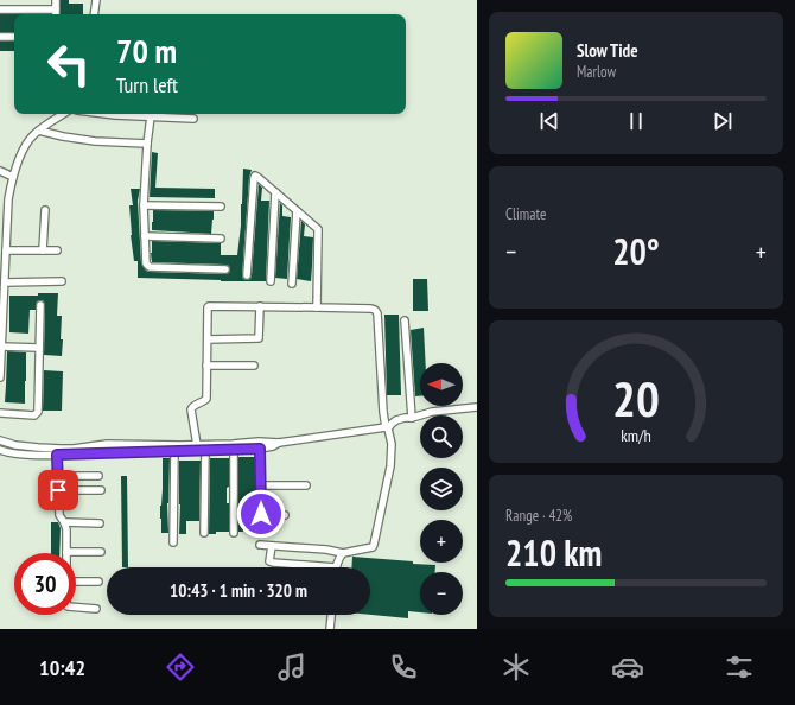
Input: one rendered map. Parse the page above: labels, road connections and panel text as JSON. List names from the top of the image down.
{
  "north": "left",
  "page": {
    "turn": ["70 m", "Turn left"],
    "song": ["Slow Tide", "Marlow"],
    "tile": [
      "Climate",
      ["Range · 42%", "210 km"]
    ],
    "heat": ["−", "20°", "+"],
    "map_buttons": ["+", "−"],
    "limit": "30",
    "trip": "10:43 · 1 min · 320 m",
    "tabs": "10:42",
    "gauge": ["20", "km/h"]
  }
}
